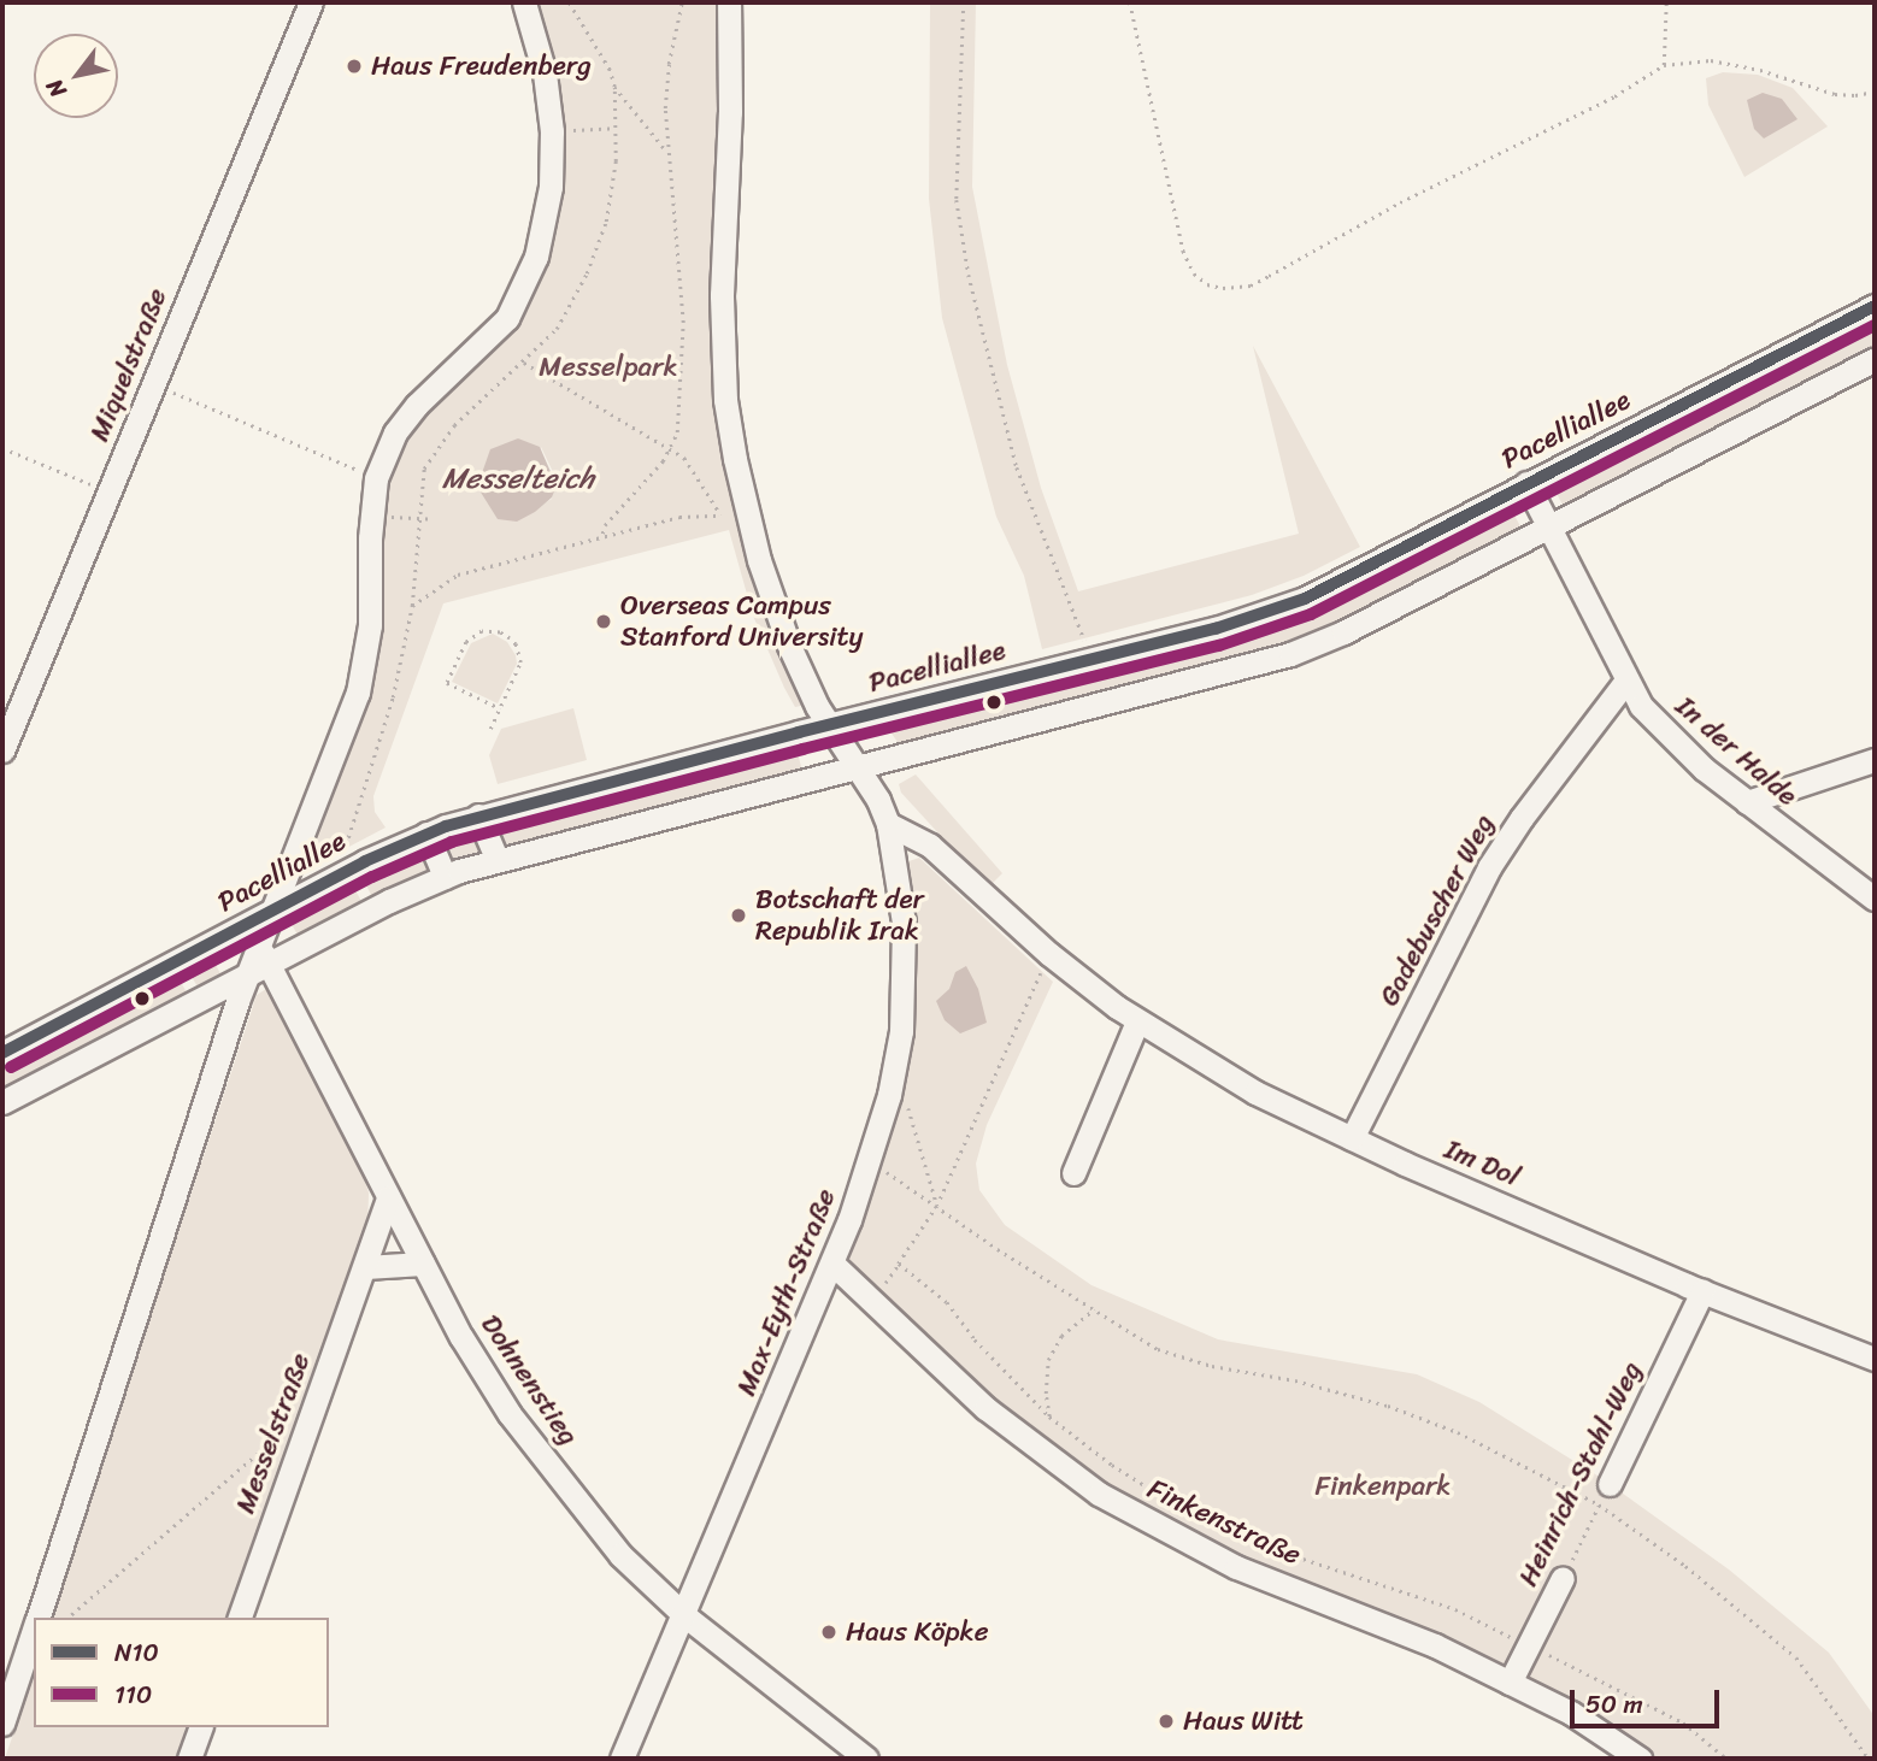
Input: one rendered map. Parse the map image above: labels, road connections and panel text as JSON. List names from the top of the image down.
{
  "streets": {
    "street": [
      "Miquelstraße",
      "Pacelliallee",
      "In der Halde",
      "Gadebuscher Weg",
      "Im Dol",
      "Max-Eyth-Straße",
      "Dohnenstieg",
      "Messelstraße",
      "Heinrich-Stahl-Weg",
      "Finkenstraße"
    ]
  },
  "crossings": [
    ["Pacelliallee", "In der Halde"],
    ["In der Halde", "Gadebuscher Weg"],
    ["Gadebuscher Weg", "Im Dol"],
    ["Im Dol", "Max-Eyth-Straße"],
    ["Im Dol", "Heinrich-Stahl-Weg"],
    ["Max-Eyth-Straße", "Dohnenstieg"],
    ["Max-Eyth-Straße", "Finkenstraße"],
    ["Dohnenstieg", "Messelstraße"],
    ["Heinrich-Stahl-Weg", "Finkenstraße"]
  ],
  "water": ["Messelteich"],
  "parks": ["Messelpark", "Finkenpark"],
  "places": [
    "Haus Freudenberg",
    "Overseas Campus Stanford University",
    "Botschaft der Republik Irak",
    "Haus Köpke",
    "Haus Witt"
  ],
  "lines": ["transit line N10", "transit line 110"],
  "legend": ["N10", "110"],
  "scale_bar": "50 m",
  "north": "bottom left"
}
